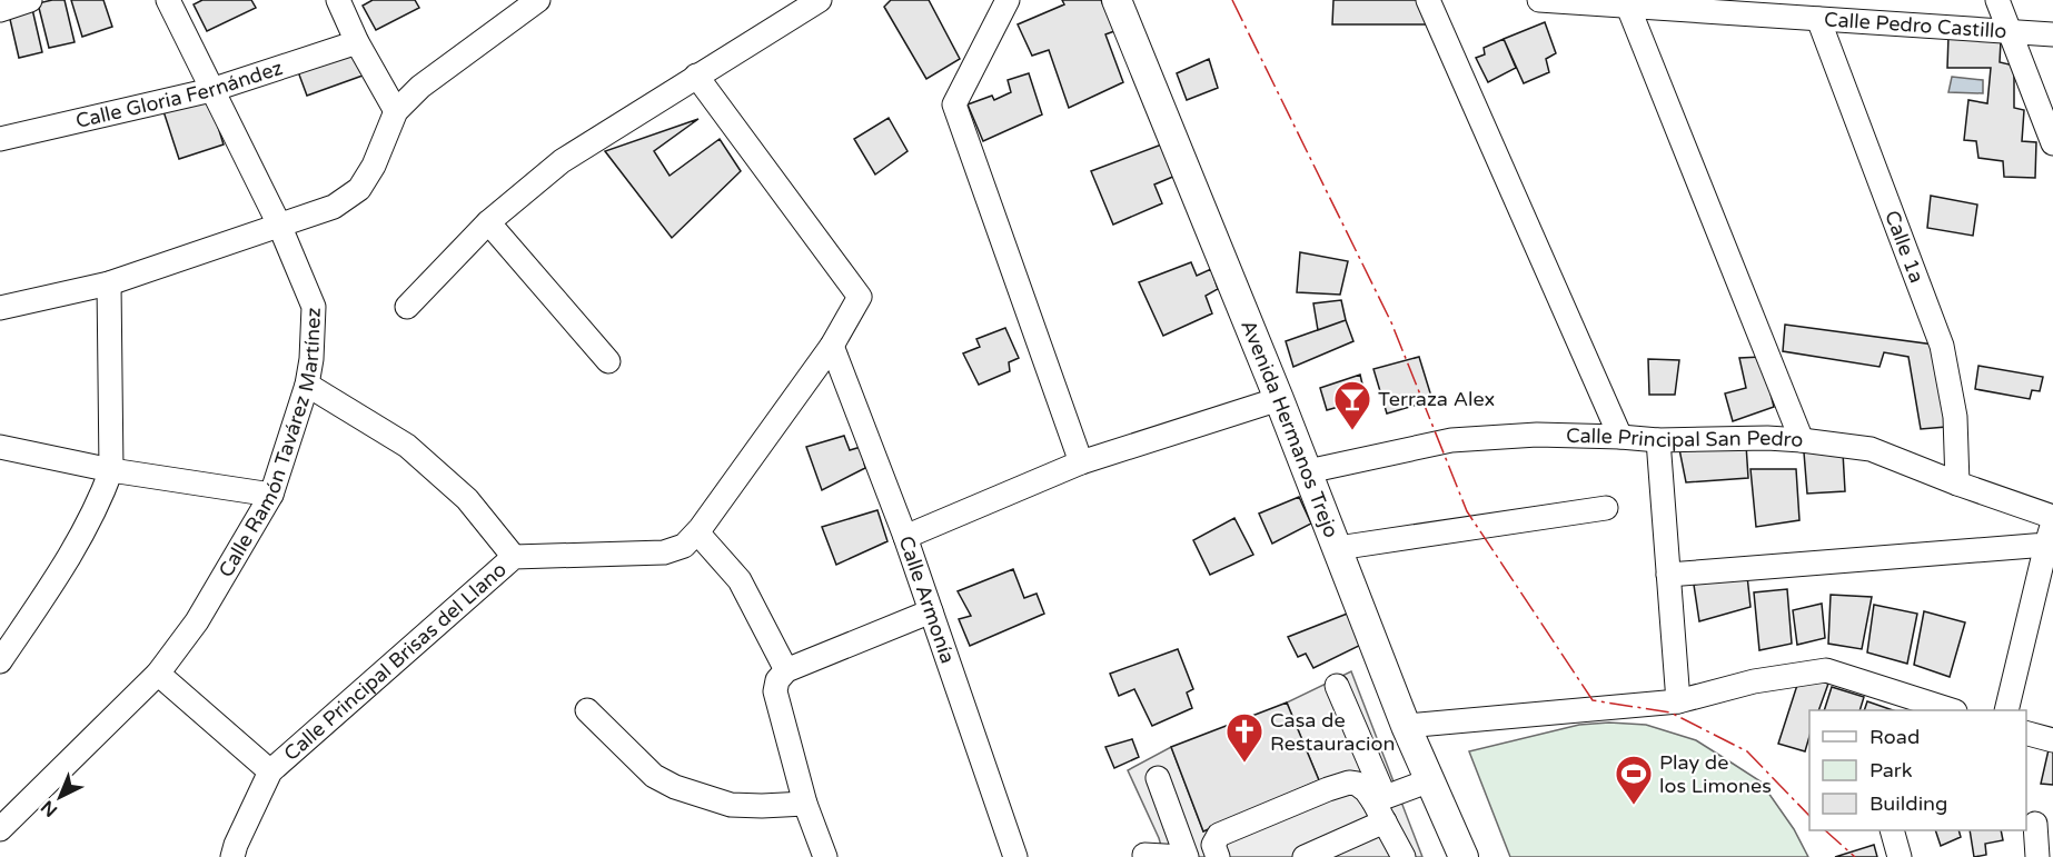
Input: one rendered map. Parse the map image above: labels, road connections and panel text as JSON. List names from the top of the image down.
{
  "streets": {
    "main road": ["Avenida Hermanos Trejo"],
    "street": [
      "Calle Pedro Castillo",
      "Calle Gloria Fernández",
      "Calle 1a",
      "Calle Principal San Pedro",
      "Calle Ramón Tavárez Martínez",
      "Calle Armonía",
      "Calle Principal Brisas del Llano"
    ]
  },
  "crossings": [
    ["Calle Pedro Castillo", "Calle 1a"],
    ["Calle Gloria Fernández", "Calle Ramón Tavárez Martínez"],
    ["Calle 1a", "Calle Principal San Pedro"],
    ["Avenida Hermanos Trejo", "Calle Principal San Pedro"],
    ["Calle Armonía", "Calle Principal Brisas del Llano"]
  ],
  "places": {
    "bar": ["Terraza Alex"],
    "church": ["Casa de Restauracion"],
    "sports": ["Play de los Limones"]
  },
  "legend": ["Road", "Park", "Building"],
  "north": "bottom left"
}
